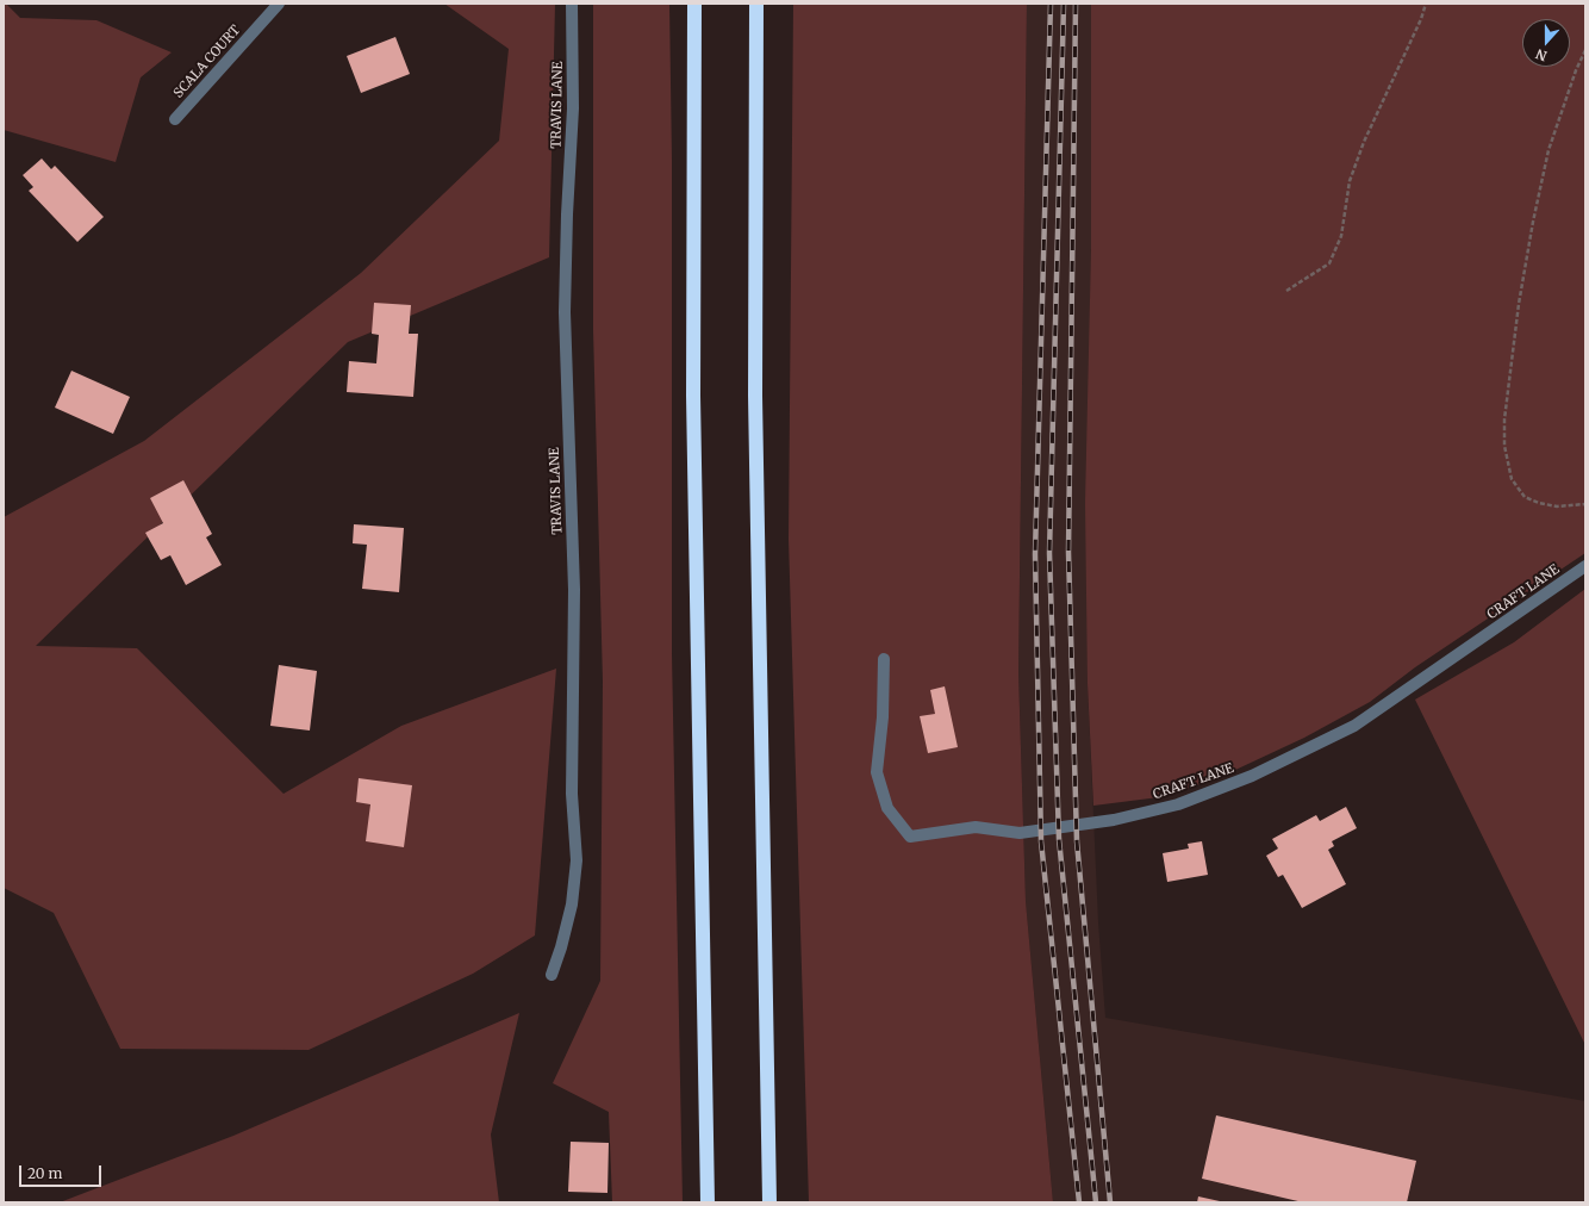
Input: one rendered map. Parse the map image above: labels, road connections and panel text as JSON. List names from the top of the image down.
{
  "streets": {
    "street": ["SCALA COURT", "TRAVIS LANE", "CRAFT LANE"]
  },
  "scale_bar": "20 m",
  "north": "bottom"
}
